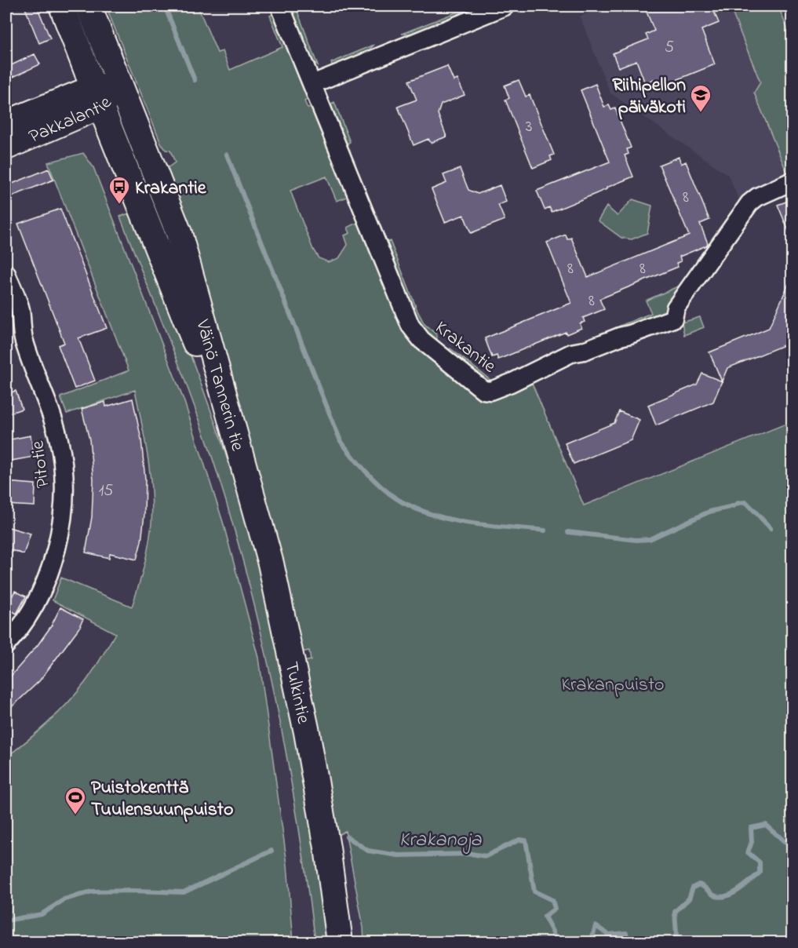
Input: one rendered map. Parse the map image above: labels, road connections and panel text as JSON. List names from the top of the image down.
{
  "streets": {
    "main road": ["Pakkalantie", "Väinö Tannerin tie", "Tulkintie"],
    "street": ["Krakantie", "Pitotie"]
  },
  "crossings": [
    ["Pakkalantie", "Väinö Tannerin tie"],
    ["Väinö Tannerin tie", "Tulkintie"]
  ],
  "water": ["Krakanoja"],
  "parks": ["Krakanpuisto"],
  "places": {
    "school or university": ["Riihipellon päiväkoti"],
    "bus stop": ["Krakantie"],
    "sports": ["Puistokenttä Tuulensuunpuisto"]
  },
  "house_numbers": [
    "5",
    "3",
    "8",
    "8",
    "8",
    "8",
    "15"
  ]
}
